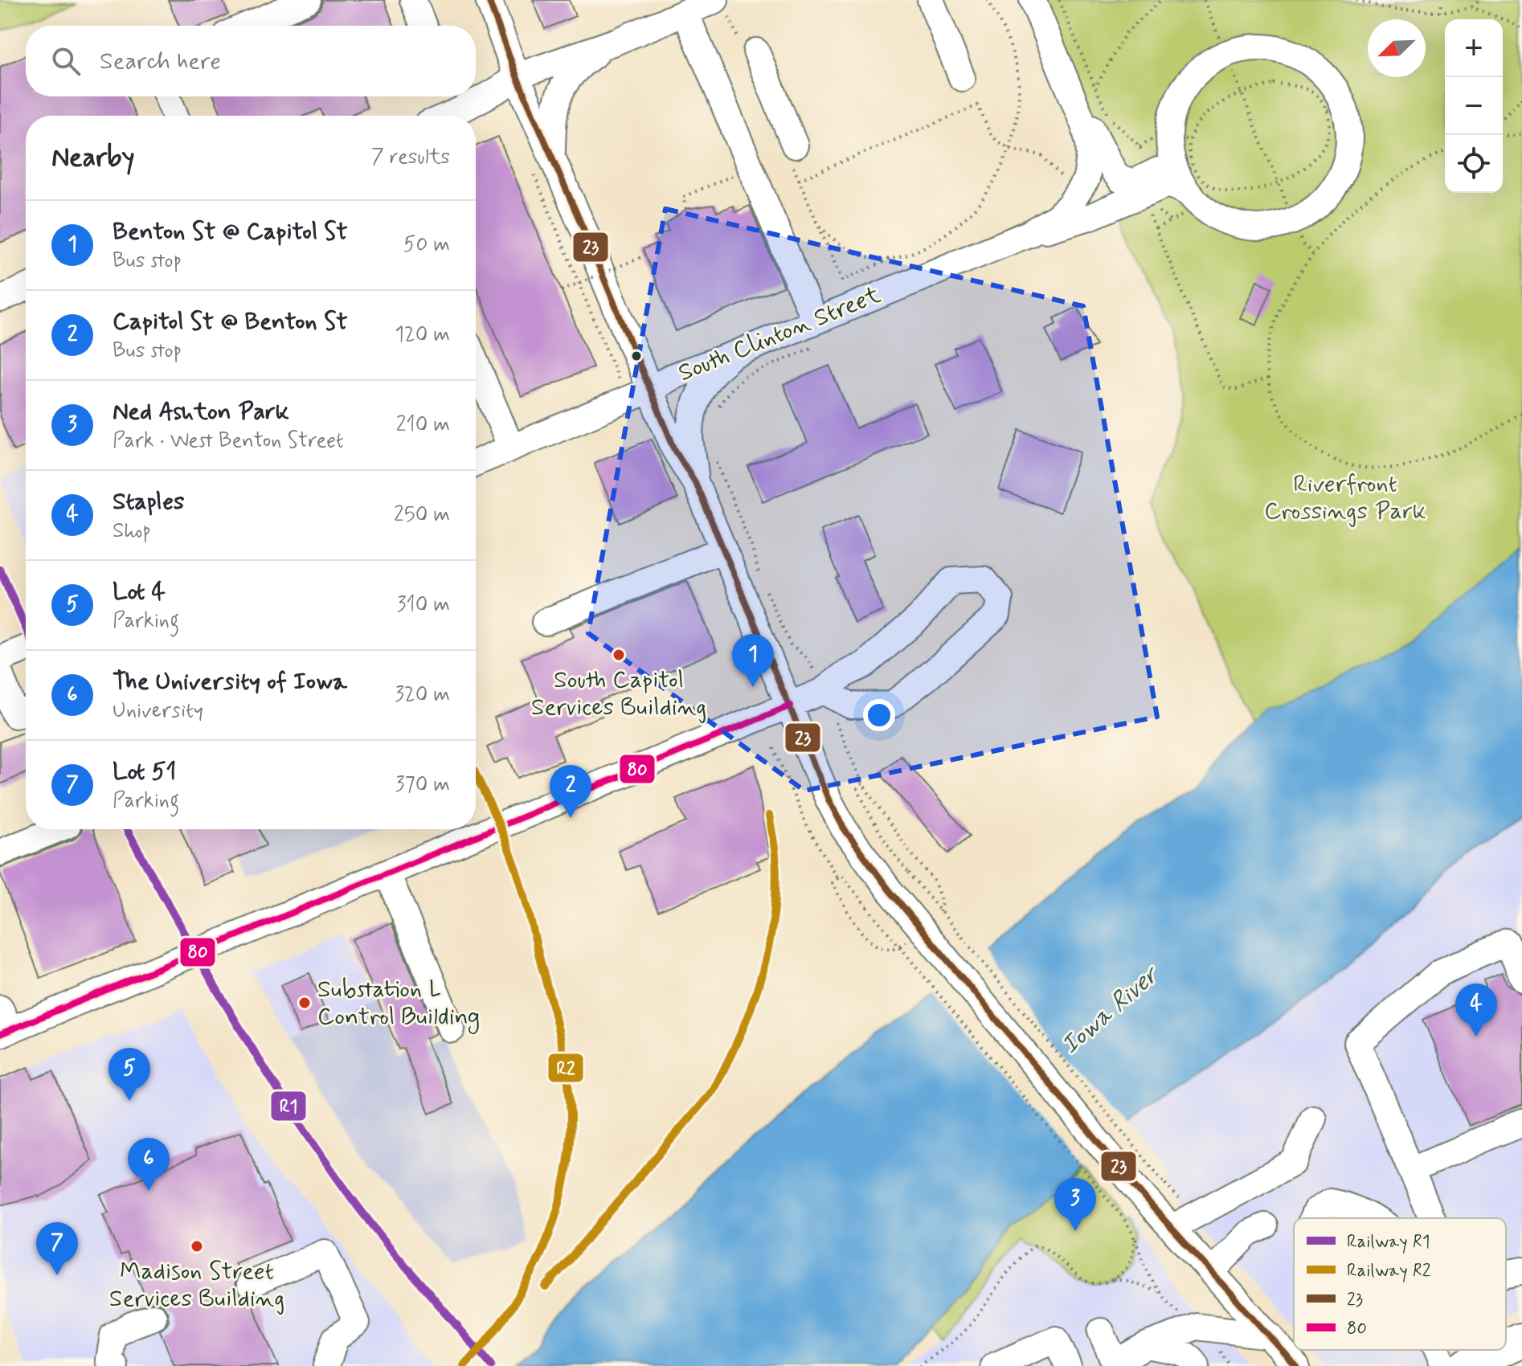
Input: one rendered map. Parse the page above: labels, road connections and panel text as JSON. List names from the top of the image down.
{
  "streets": {
    "street": ["South Clinton Street"]
  },
  "water": ["Iowa River"],
  "parks": ["Riverfront Crossings Park"],
  "places": ["South Capitol Services Building", "Substation L Control Building", "Madison Street Services Building"],
  "lines": [
    "transit line 23",
    "rail line R1",
    "transit line 80",
    "rail line R2"
  ],
  "legend": [
    "Railway R1",
    "Railway R2",
    "23",
    "80"
  ],
  "north": "bottom left",
  "page": {
    "map_buttons": ["+", "−"],
    "search": "Search here",
    "heading": ["Nearby", "7 results"],
    "list": [
      {
        "mark": "1",
        "name": "Benton St @ Capitol St",
        "note": "Bus stop",
        "value": "50 m"
      },
      {
        "mark": "2",
        "name": "Capitol St @ Benton St",
        "note": "Bus stop",
        "value": "120 m"
      },
      {
        "mark": "3",
        "name": "Ned Ashton Park",
        "note": "Park · West Benton Street",
        "value": "210 m"
      },
      {
        "mark": "4",
        "name": "Staples",
        "note": "Shop",
        "value": "250 m"
      },
      {
        "mark": "5",
        "name": "Lot 4",
        "note": "Parking",
        "value": "310 m"
      },
      {
        "mark": "6",
        "name": "The University of Iowa",
        "note": "University",
        "value": "320 m"
      },
      {
        "mark": "7",
        "name": "Lot 51",
        "note": "Parking",
        "value": "370 m"
      }
    ],
    "pins": [
      "1",
      "2",
      "4",
      "5",
      "6",
      "3",
      "7"
    ]
  }
}
